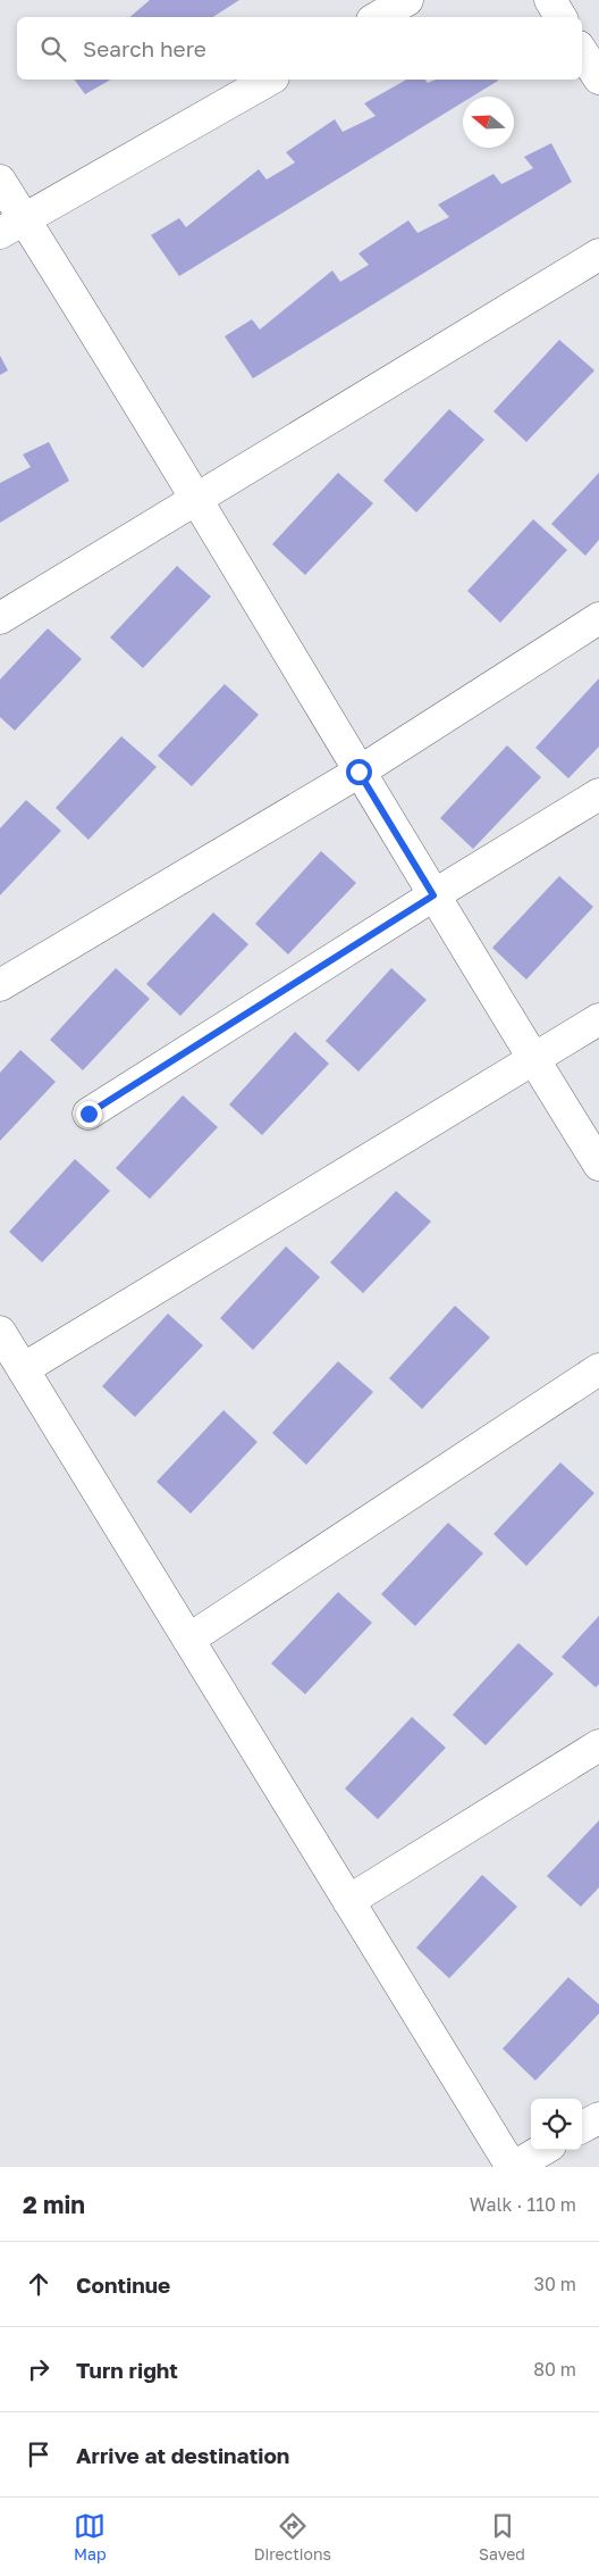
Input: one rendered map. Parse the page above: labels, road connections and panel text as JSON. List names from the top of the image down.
{
  "north": "left",
  "page": {
    "search": "Search here",
    "heading": ["2 min", "Walk · 110 m"],
    "list": [
      ["Continue", "30 m"],
      ["Turn right", "80 m"],
      "Arrive at destination"
    ],
    "nav": ["Map", "Directions", "Saved"]
  }
}
